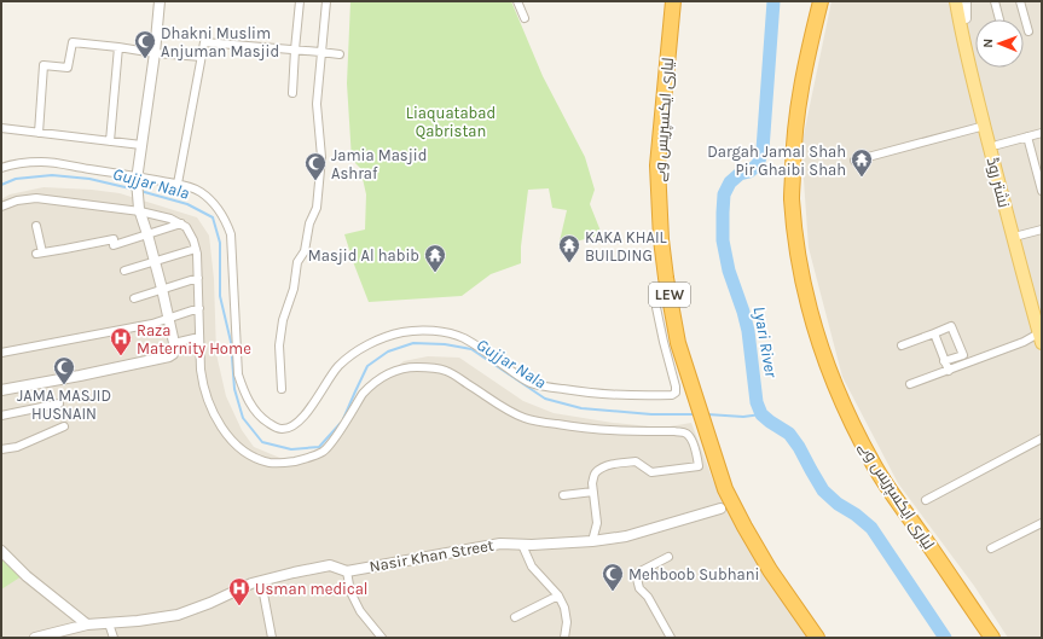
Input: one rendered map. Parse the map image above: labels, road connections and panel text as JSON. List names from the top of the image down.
{
  "streets": {
    "highway": ["لیاری ایکسپریس وے", "LEW"],
    "main road": ["نشتر روڈ"],
    "street": ["Nasir Khan Street"]
  },
  "water": ["Gujjar Nala", "Lyari River"],
  "parks": ["Liaquatabad Qabristan"],
  "places": {
    "mosque": [
      "Dhakni Muslim Anjuman Masjid",
      "Jamia Masjid Ashraf",
      "JAMA MASJID HUSNAIN",
      "Mehboob Subhani"
    ],
    "temple": ["Dargah Jamal Shah Pir Ghaibi Shah", "KAKA KHAIL BUILDING", "Masjid Al habib"],
    "hospital": ["Raza Maternity Home", "Usman medical"]
  },
  "north": "left"
}
